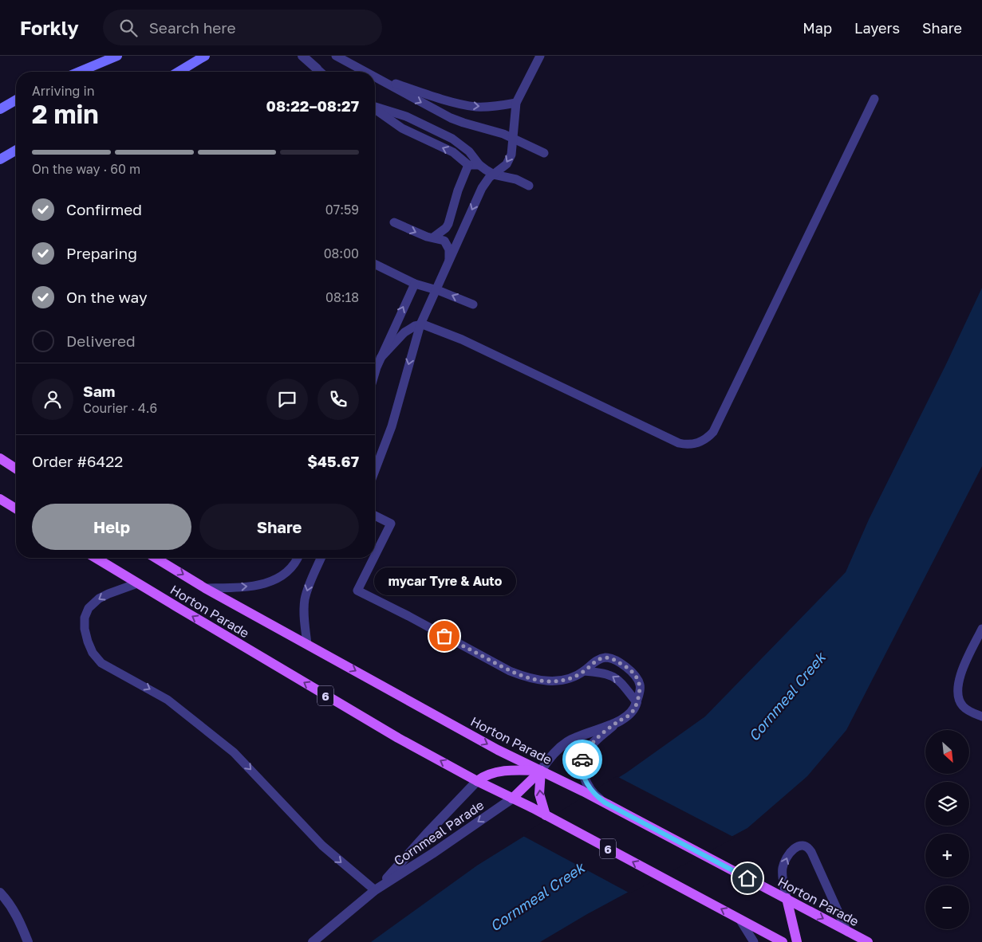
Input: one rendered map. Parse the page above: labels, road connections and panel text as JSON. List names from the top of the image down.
{
  "streets": {
    "main road": ["Horton Parade", "6"],
    "street": ["Cornmeal Parade"]
  },
  "crossings": [
    ["Horton Parade", "Cornmeal Parade"]
  ],
  "water": ["Cornmeal Creek"],
  "places": ["mycar Tyre & Auto"],
  "north": "bottom right",
  "page": {
    "header": "Forkly",
    "search": "Search here",
    "nav": ["Map", "Layers", "Share"],
    "heading": ["2 min", "Arriving in", "08:22–08:27"],
    "panel": [
      "Sam",
      "Courier · 4.6",
      "Order #6422",
      "$45.67"
    ],
    "bar": "On the way · 60 m",
    "list": [
      ["Confirmed", "07:59"],
      ["Preparing", "08:00"],
      ["On the way", "08:18"],
      "Delivered"
    ],
    "buttons": ["Help", "Share"],
    "bubble": "mycar Tyre & Auto",
    "map_buttons": ["+", "−"]
  }
}
